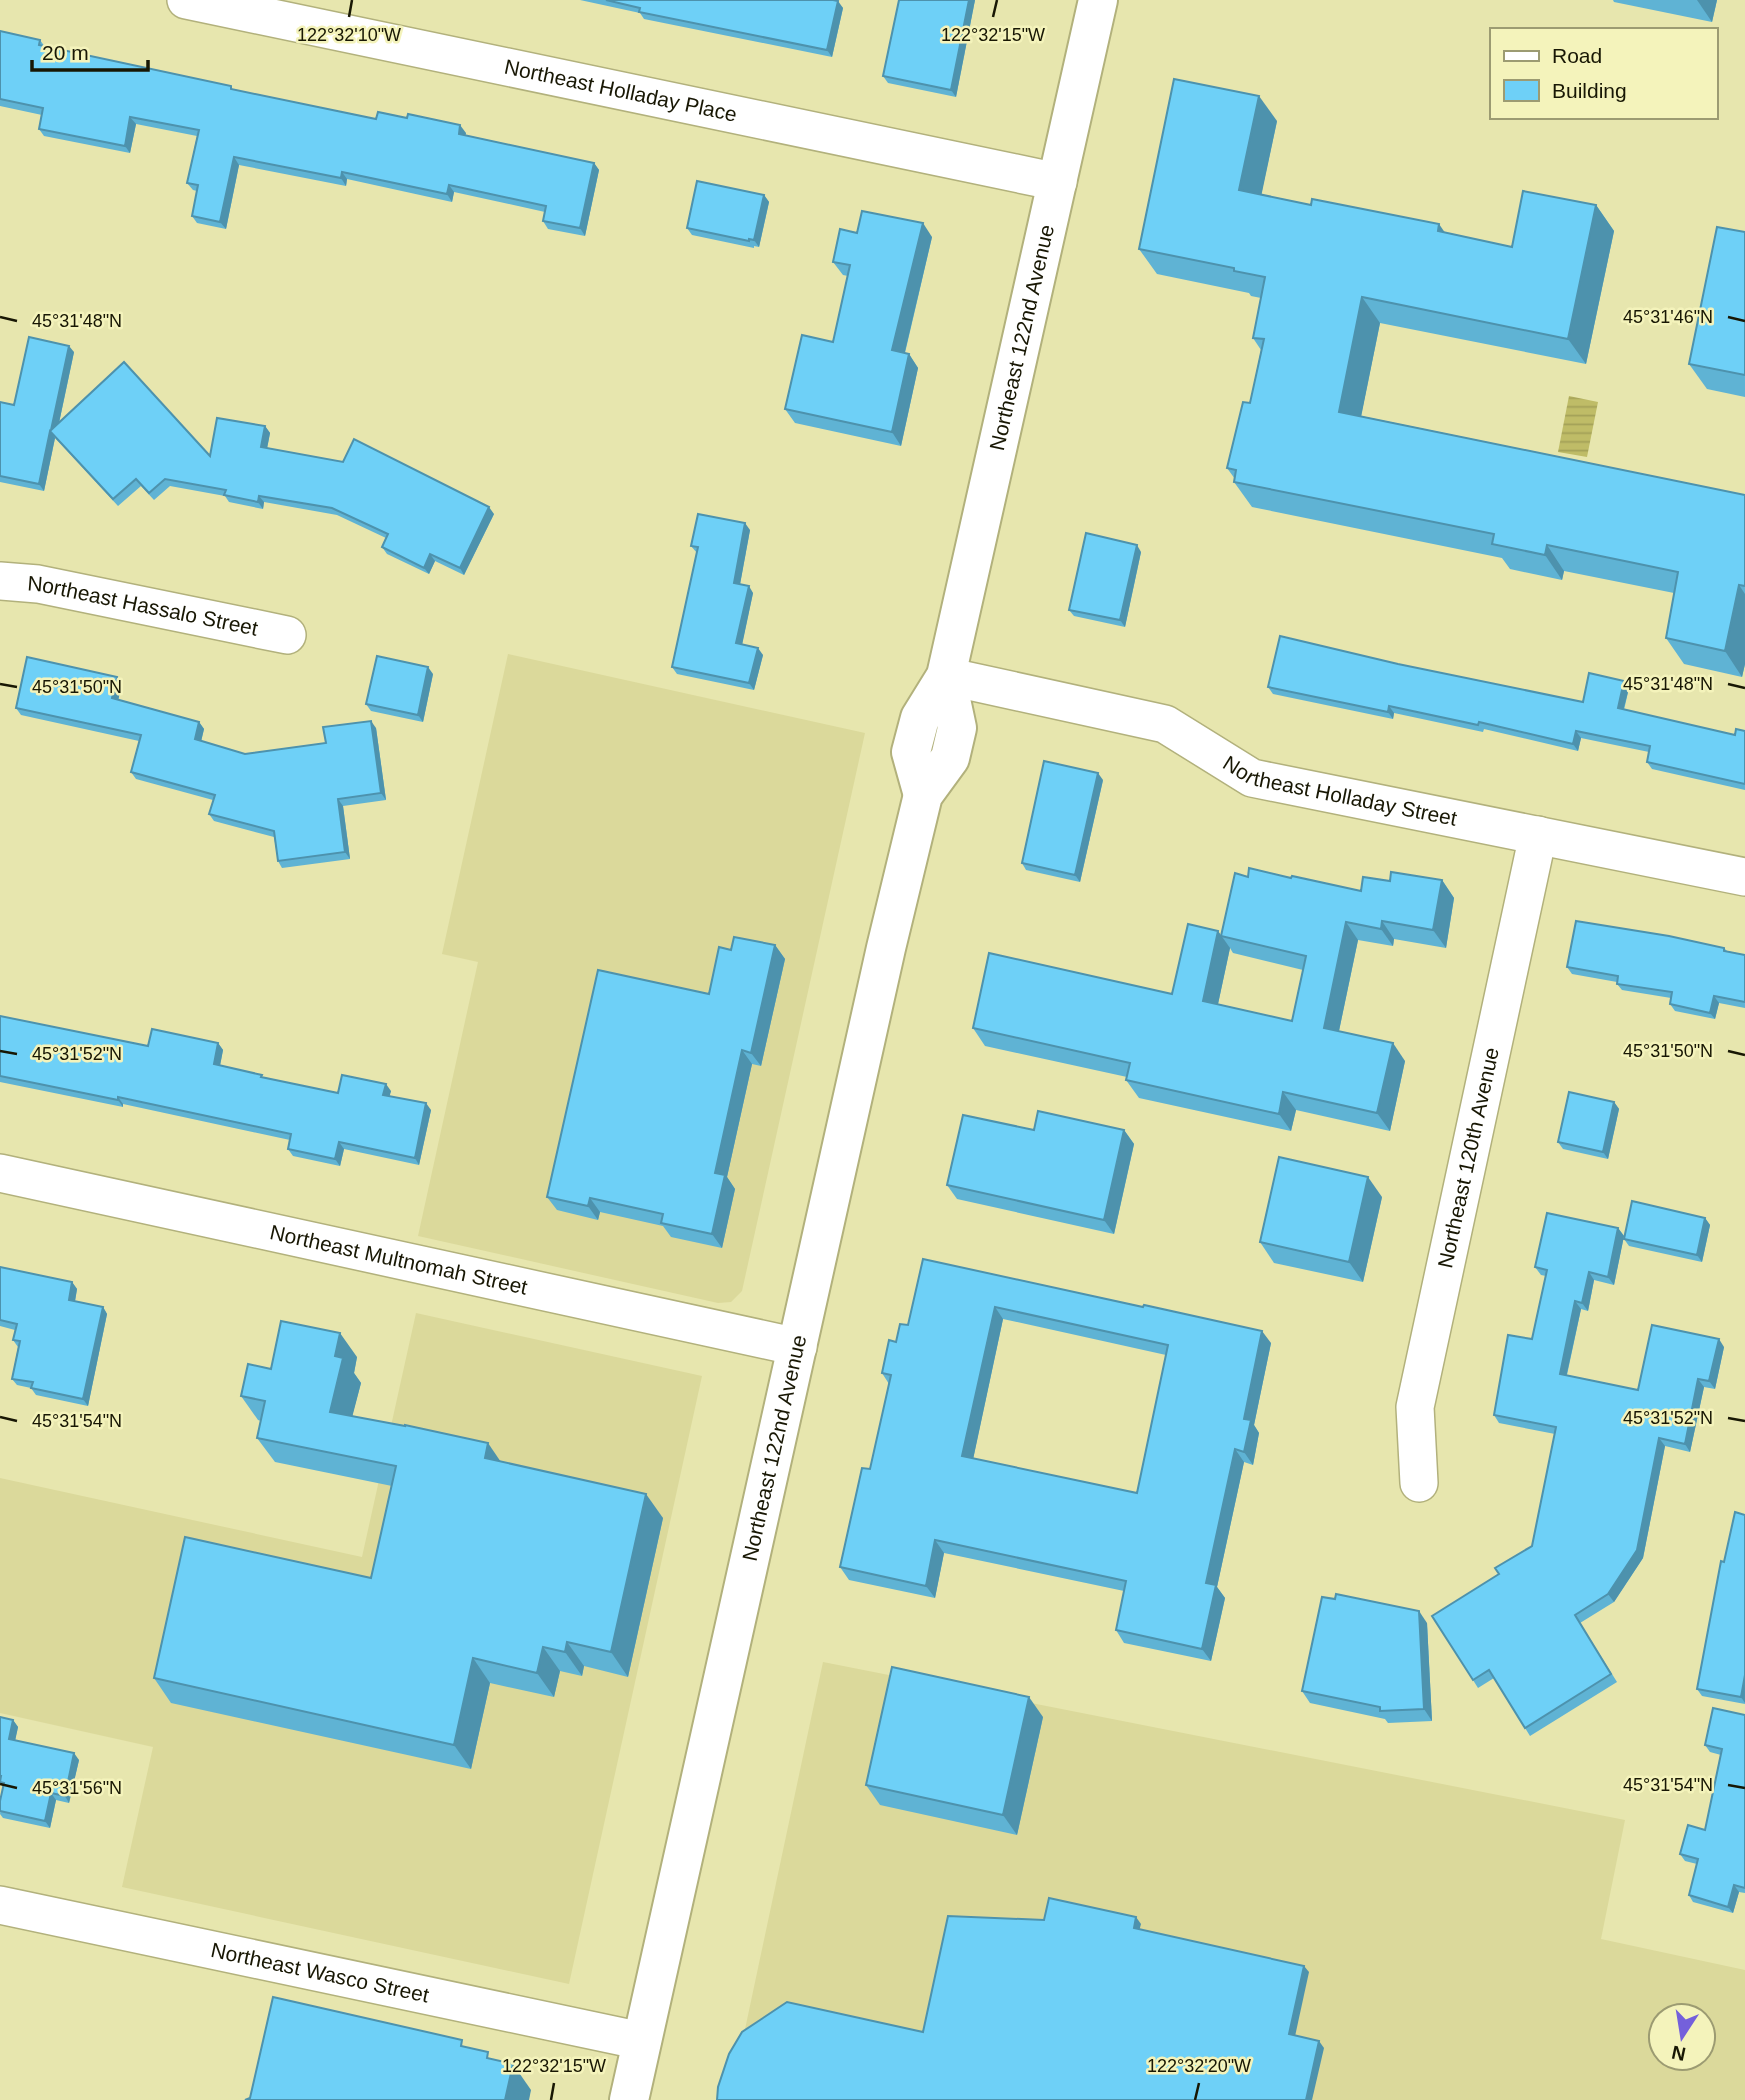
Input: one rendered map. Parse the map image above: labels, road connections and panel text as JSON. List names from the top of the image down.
{
  "streets": {
    "main road": ["Northeast 122nd Avenue"],
    "street": [
      "Northeast Holladay Place",
      "Northeast Hassalo Street",
      "Northeast Holladay Street",
      "Northeast 120th Avenue",
      "Northeast Multnomah Street",
      "Northeast Wasco Street"
    ]
  },
  "crossings": [
    ["Northeast Holladay Place", "Northeast 122nd Avenue"],
    ["Northeast 122nd Avenue", "Northeast Holladay Street"],
    ["Northeast 122nd Avenue", "Northeast Multnomah Street"],
    ["Northeast 122nd Avenue", "Northeast Wasco Street"],
    ["Northeast Holladay Street", "Northeast 120th Avenue"]
  ],
  "legend": ["Road", "Building"],
  "scale_bar": "20 m",
  "north": "bottom",
  "coordinates": [
    "122°32'10\"W",
    "122°32'15\"W",
    "45°31'46\"N",
    "45°31'48\"N",
    "45°31'50\"N",
    "45°31'52\"N",
    "45°31'54\"N",
    "45°31'56\"N",
    "122°32'20\"W"
  ]
}
